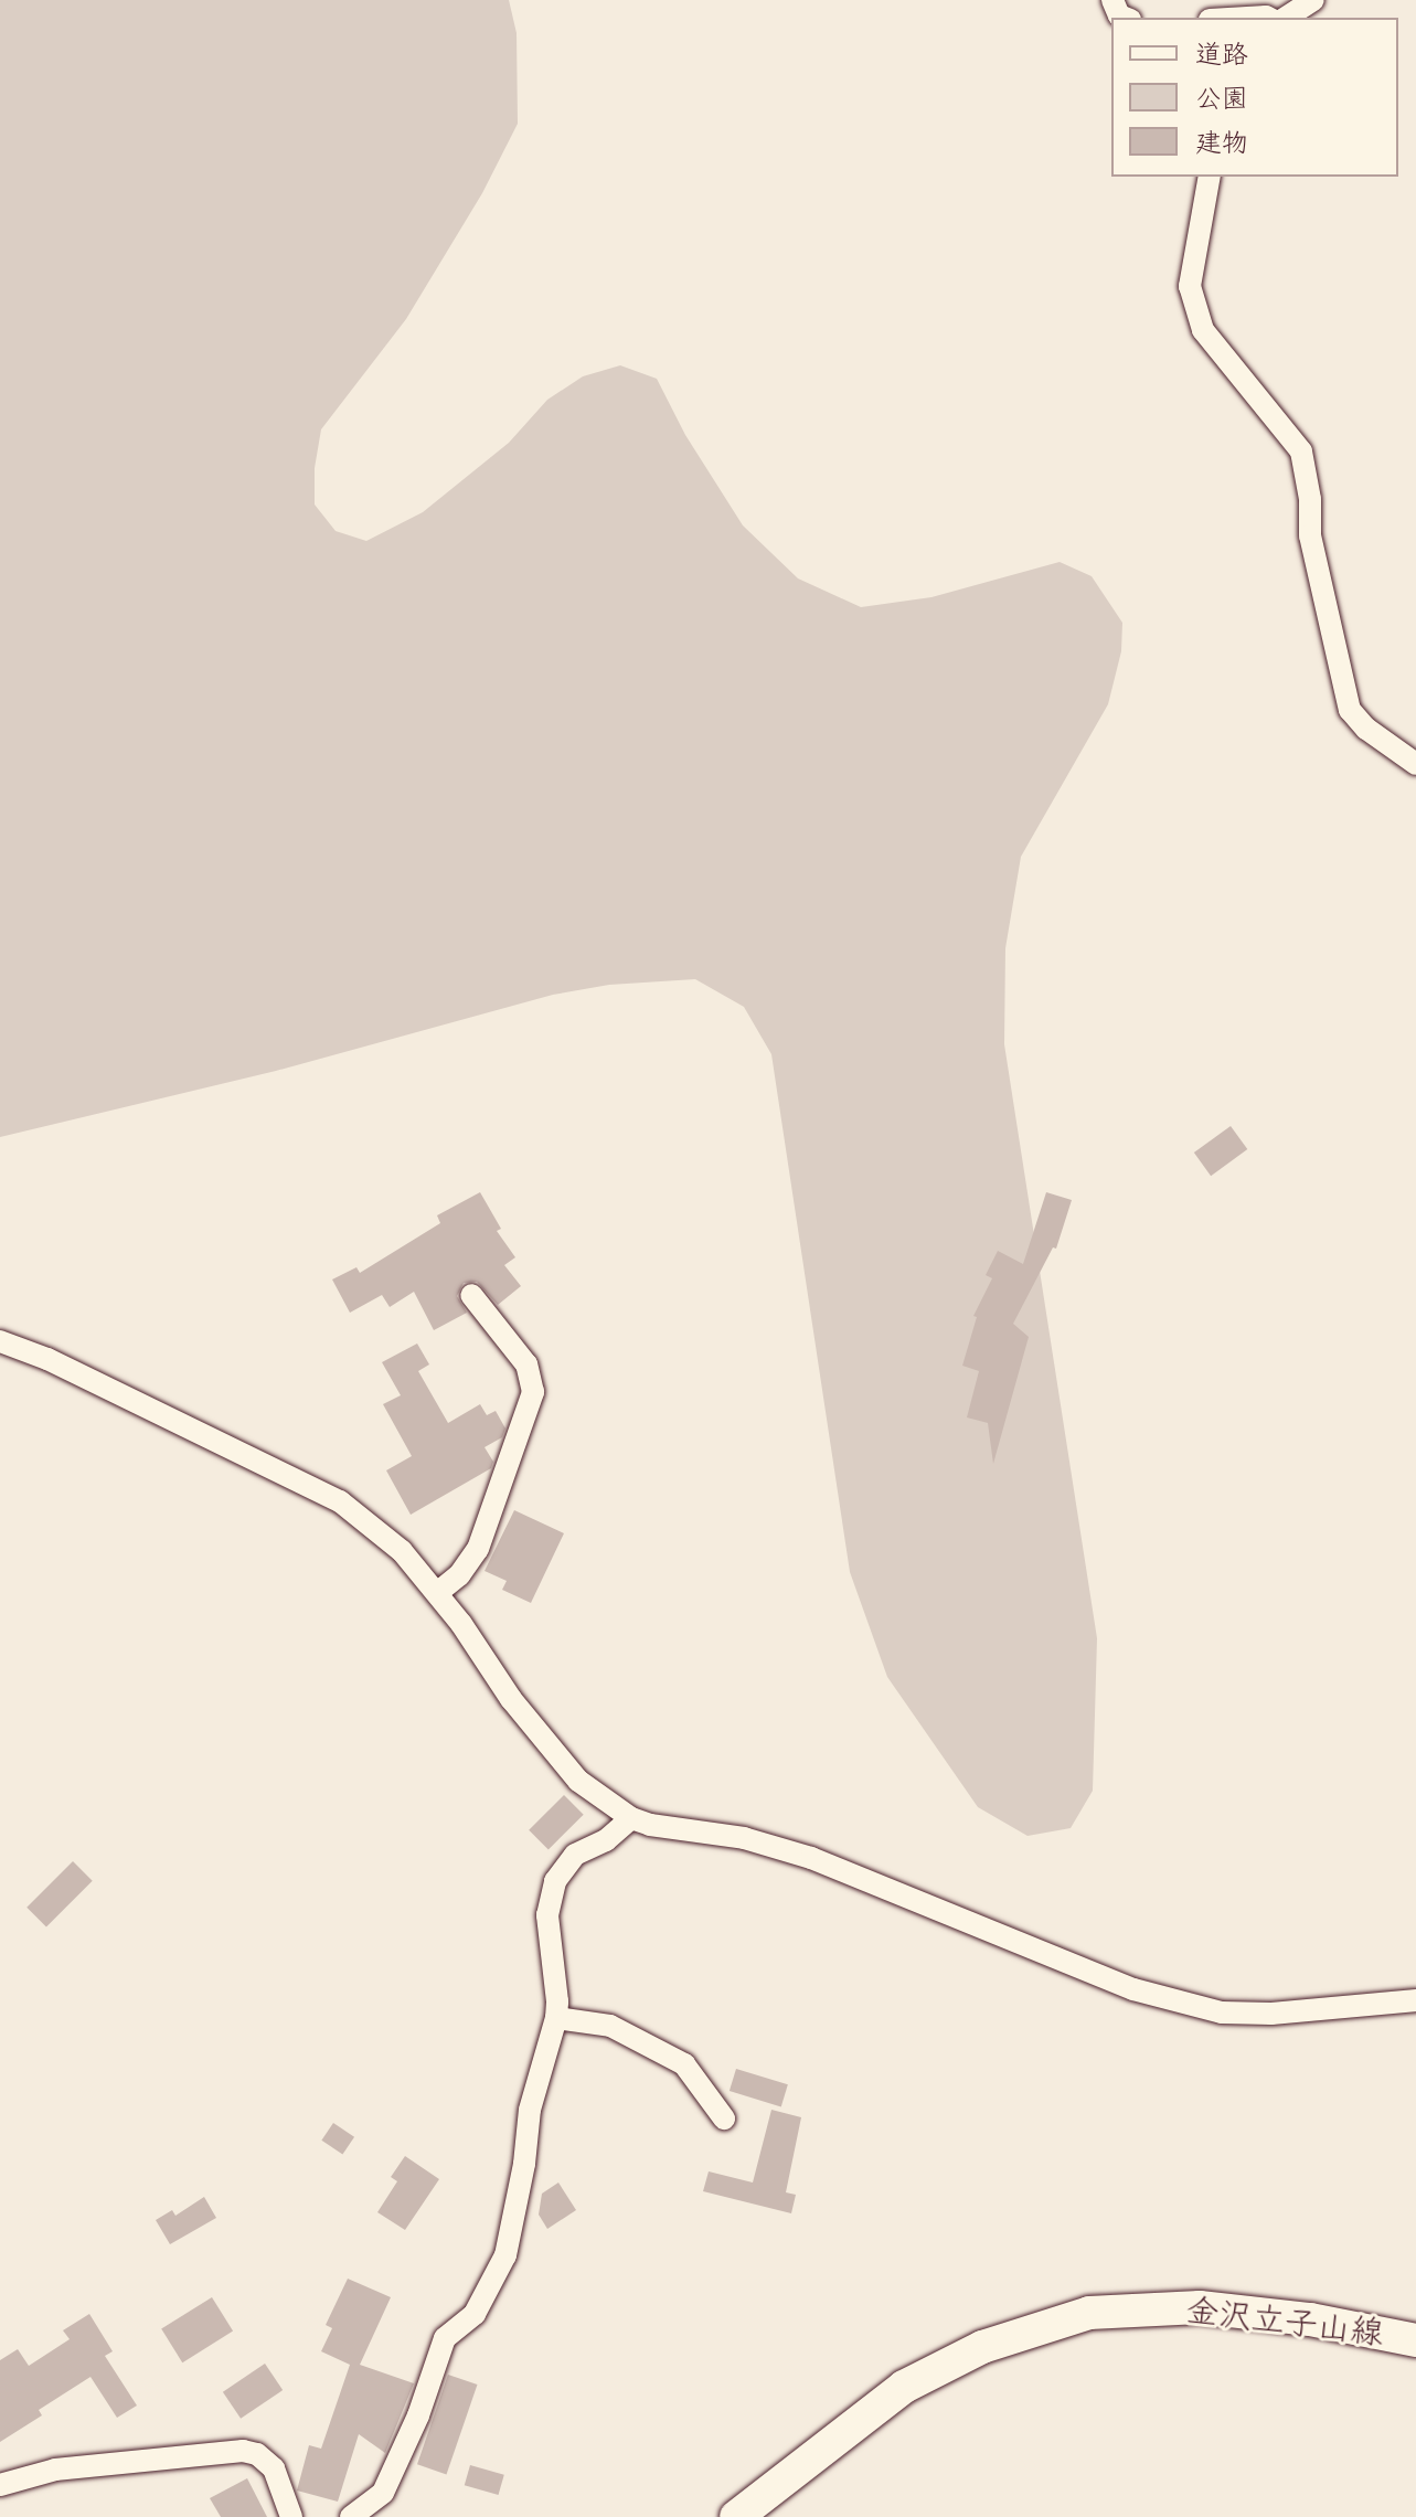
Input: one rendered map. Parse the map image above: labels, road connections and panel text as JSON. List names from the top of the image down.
{
  "streets": {
    "street": ["金沢立子山線"]
  },
  "legend": ["道路", "公園", "建物"]
}
